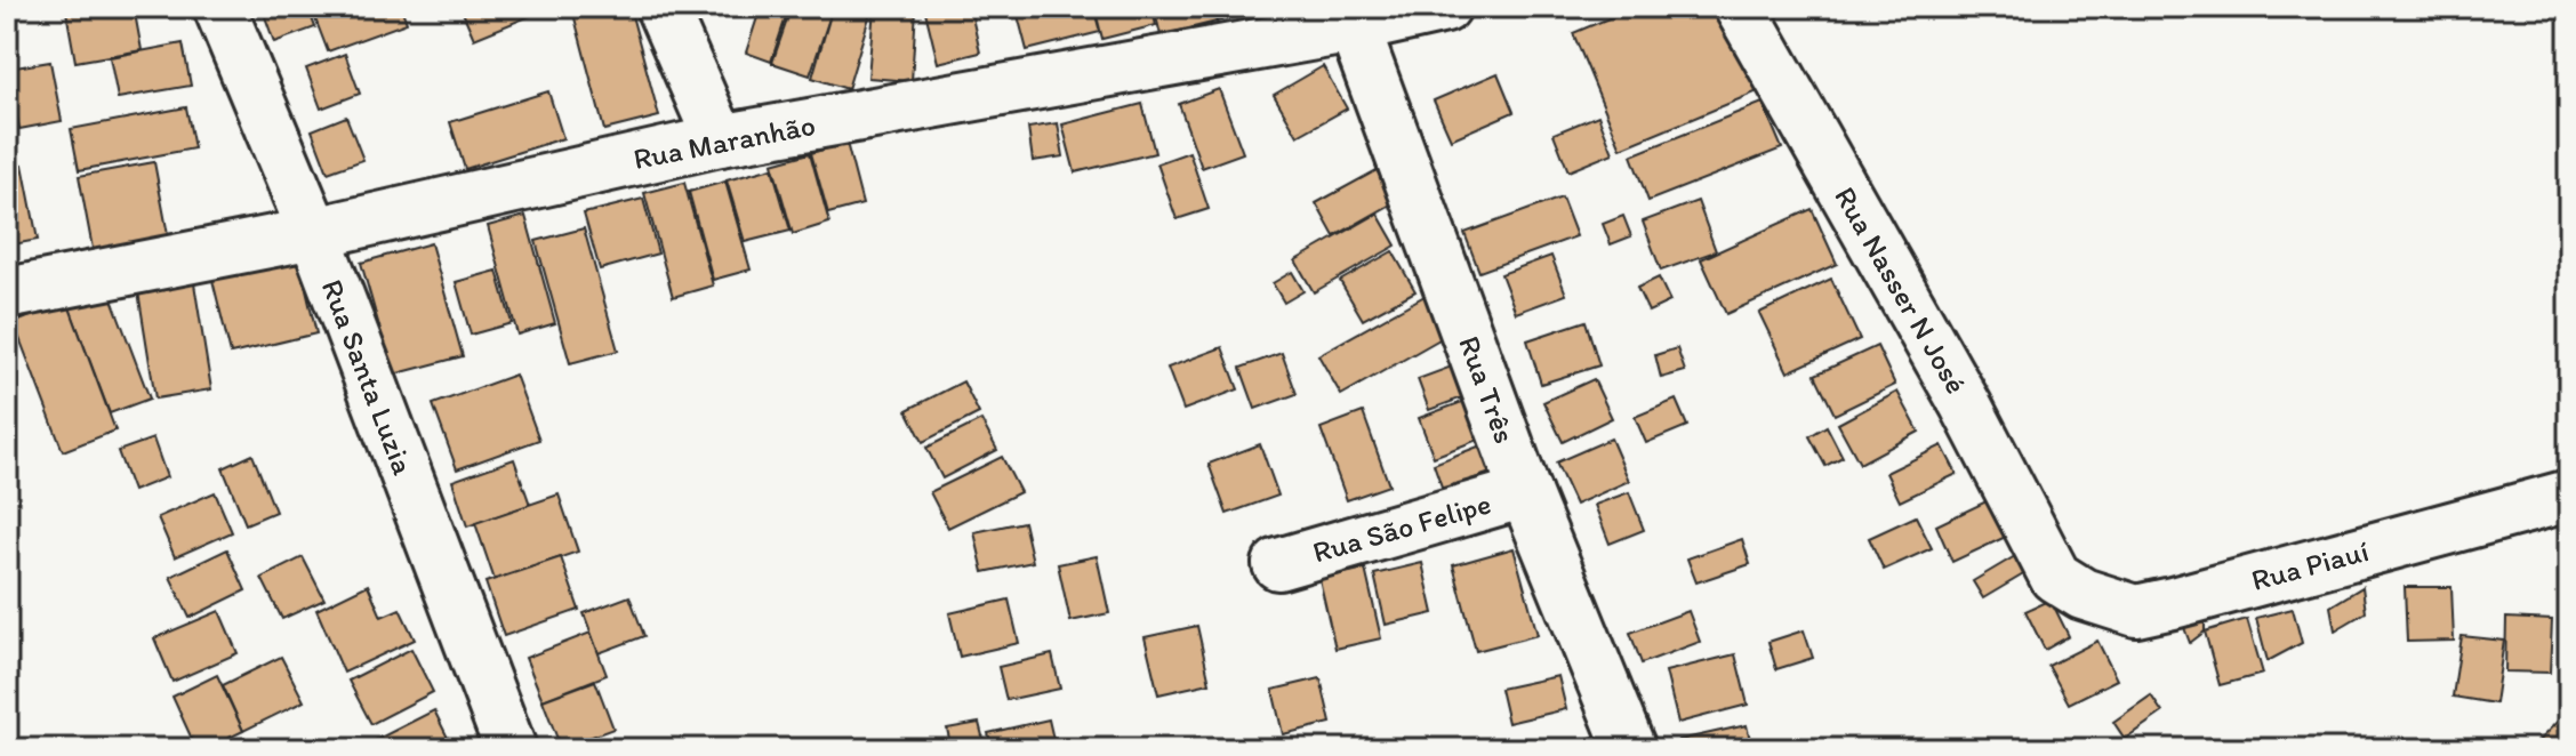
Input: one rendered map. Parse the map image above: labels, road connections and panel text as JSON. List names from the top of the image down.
{
  "streets": {
    "street": [
      "Rua Maranhão",
      "Rua Nasser N José",
      "Rua Santa Luzia",
      "Rua Três",
      "Rua São Felipe",
      "Rua Piauí"
    ]
  },
  "crossings": [
    ["Rua Maranhão", "Rua Santa Luzia"],
    ["Rua Maranhão", "Rua Três"],
    ["Rua Nasser N José", "Rua Piauí"],
    ["Rua Três", "Rua São Felipe"]
  ]
}
